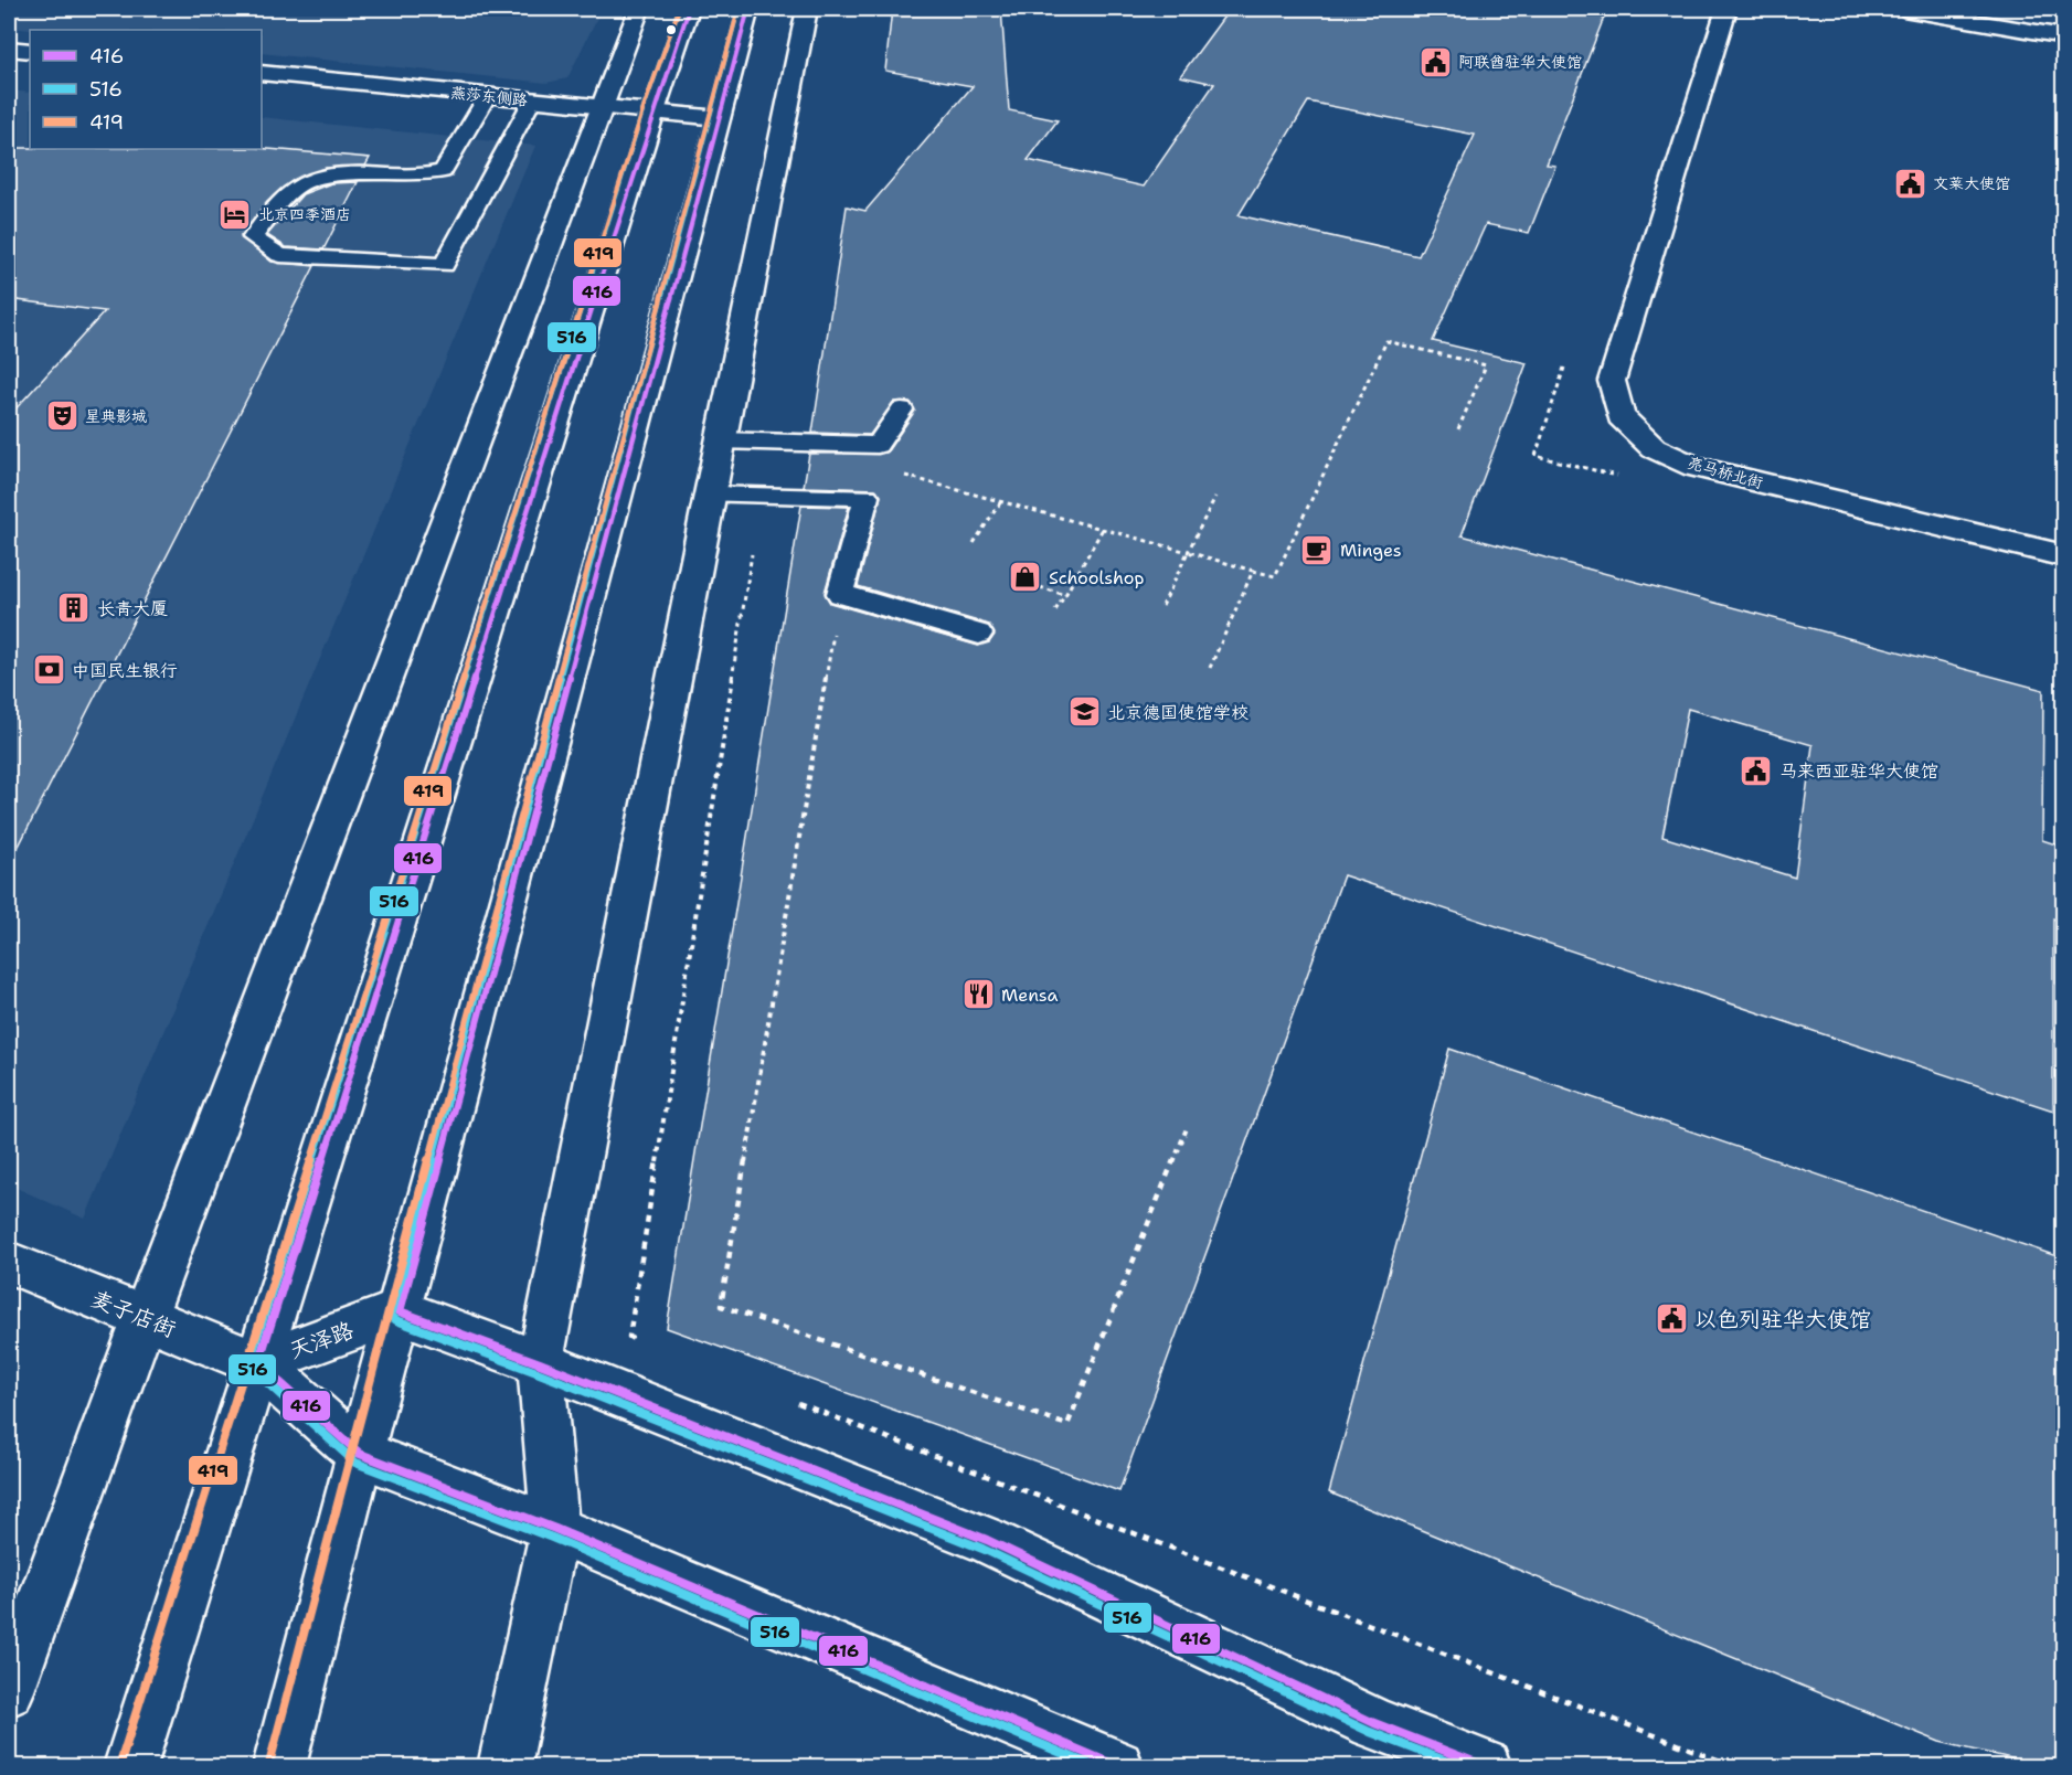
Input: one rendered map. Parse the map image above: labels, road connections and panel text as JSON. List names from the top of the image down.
{
  "streets": {
    "street": [
      "燕莎东侧路",
      "亮马桥北街",
      "麦子店街",
      "天泽路"
    ]
  },
  "crossings": [
    ["麦子店街", "天泽路"]
  ],
  "places": {
    "public building": [
      "阿联酋驻华大使馆",
      "文莱大使馆",
      "马来西亚驻华大使馆",
      "以色列驻华大使馆"
    ],
    "hotel": ["北京四季酒店"],
    "theatre": ["星典影城"],
    "cafe": ["Minges"],
    "shop": ["Schoolshop"],
    "building": ["长青大厦"],
    "bank": ["中国民生银行"],
    "school or university": ["北京德国使馆学校"],
    "restaurant": ["Mensa"]
  },
  "lines": ["transit line 416", "transit line 516", "transit line 419"],
  "legend": ["416", "516", "419"]
}
